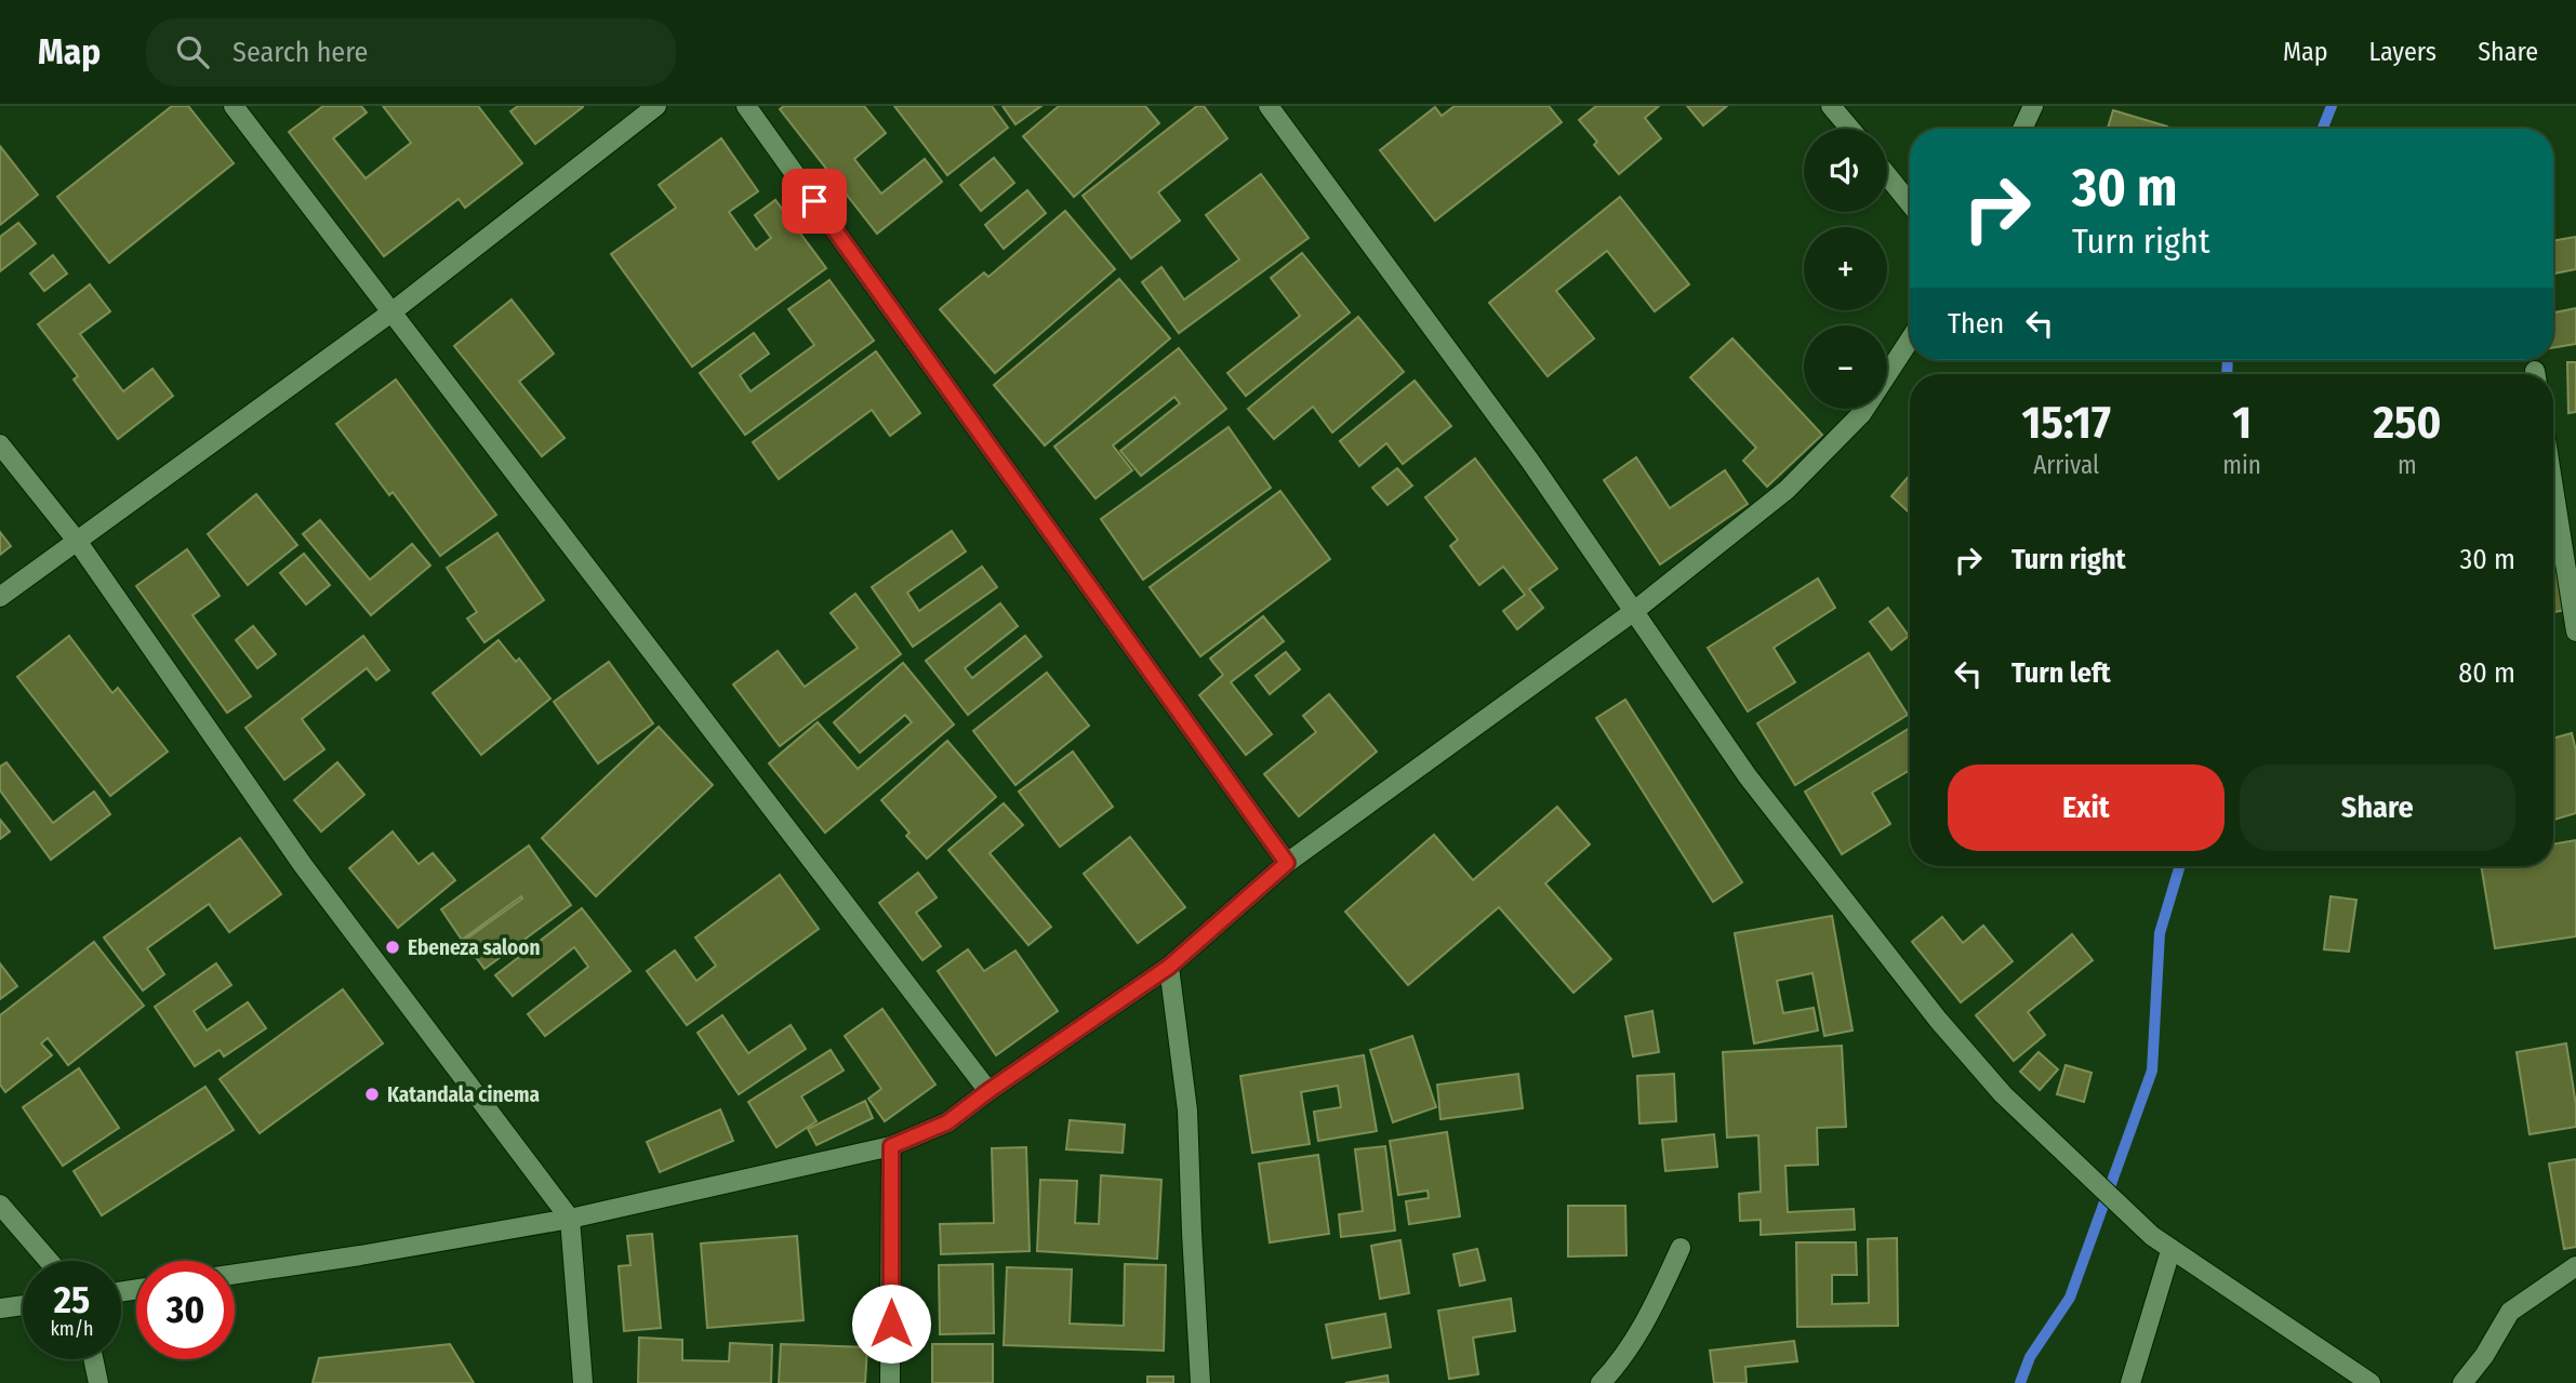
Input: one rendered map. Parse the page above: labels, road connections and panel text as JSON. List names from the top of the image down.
{
  "places": ["Ebeneza saloon", "Katandala cinema"],
  "page": {
    "header": "Map",
    "search": "Search here",
    "nav": ["Map", "Layers", "Share"],
    "map_buttons": ["+", "−"],
    "turn": ["30 m", "Turn right"],
    "then": "Then",
    "eta": [
      "15:17",
      "Arrival",
      "1",
      "min",
      "250",
      "m"
    ],
    "list": [
      {
        "name": "Turn right",
        "value": "30 m"
      },
      {
        "name": "Turn left",
        "value": "80 m"
      }
    ],
    "buttons": ["Exit", "Share"],
    "speed": "25 km/h",
    "limit": "30"
  }
}
